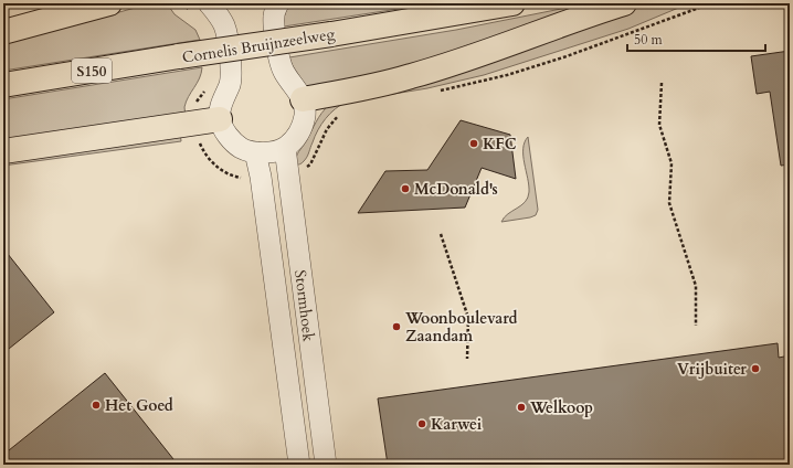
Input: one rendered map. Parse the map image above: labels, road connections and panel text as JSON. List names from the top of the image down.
{
  "streets": {
    "main road": ["Cornelis Bruijnzeelweg", "S150"],
    "street": ["Stormhoek"]
  },
  "places": [
    "KFC",
    "McDonald's",
    "Woonboulevard Zaandam",
    "Vrijbuiter",
    "Het Goed",
    "Welkoop",
    "Karwei"
  ],
  "scale_bar": "50 m"
}
